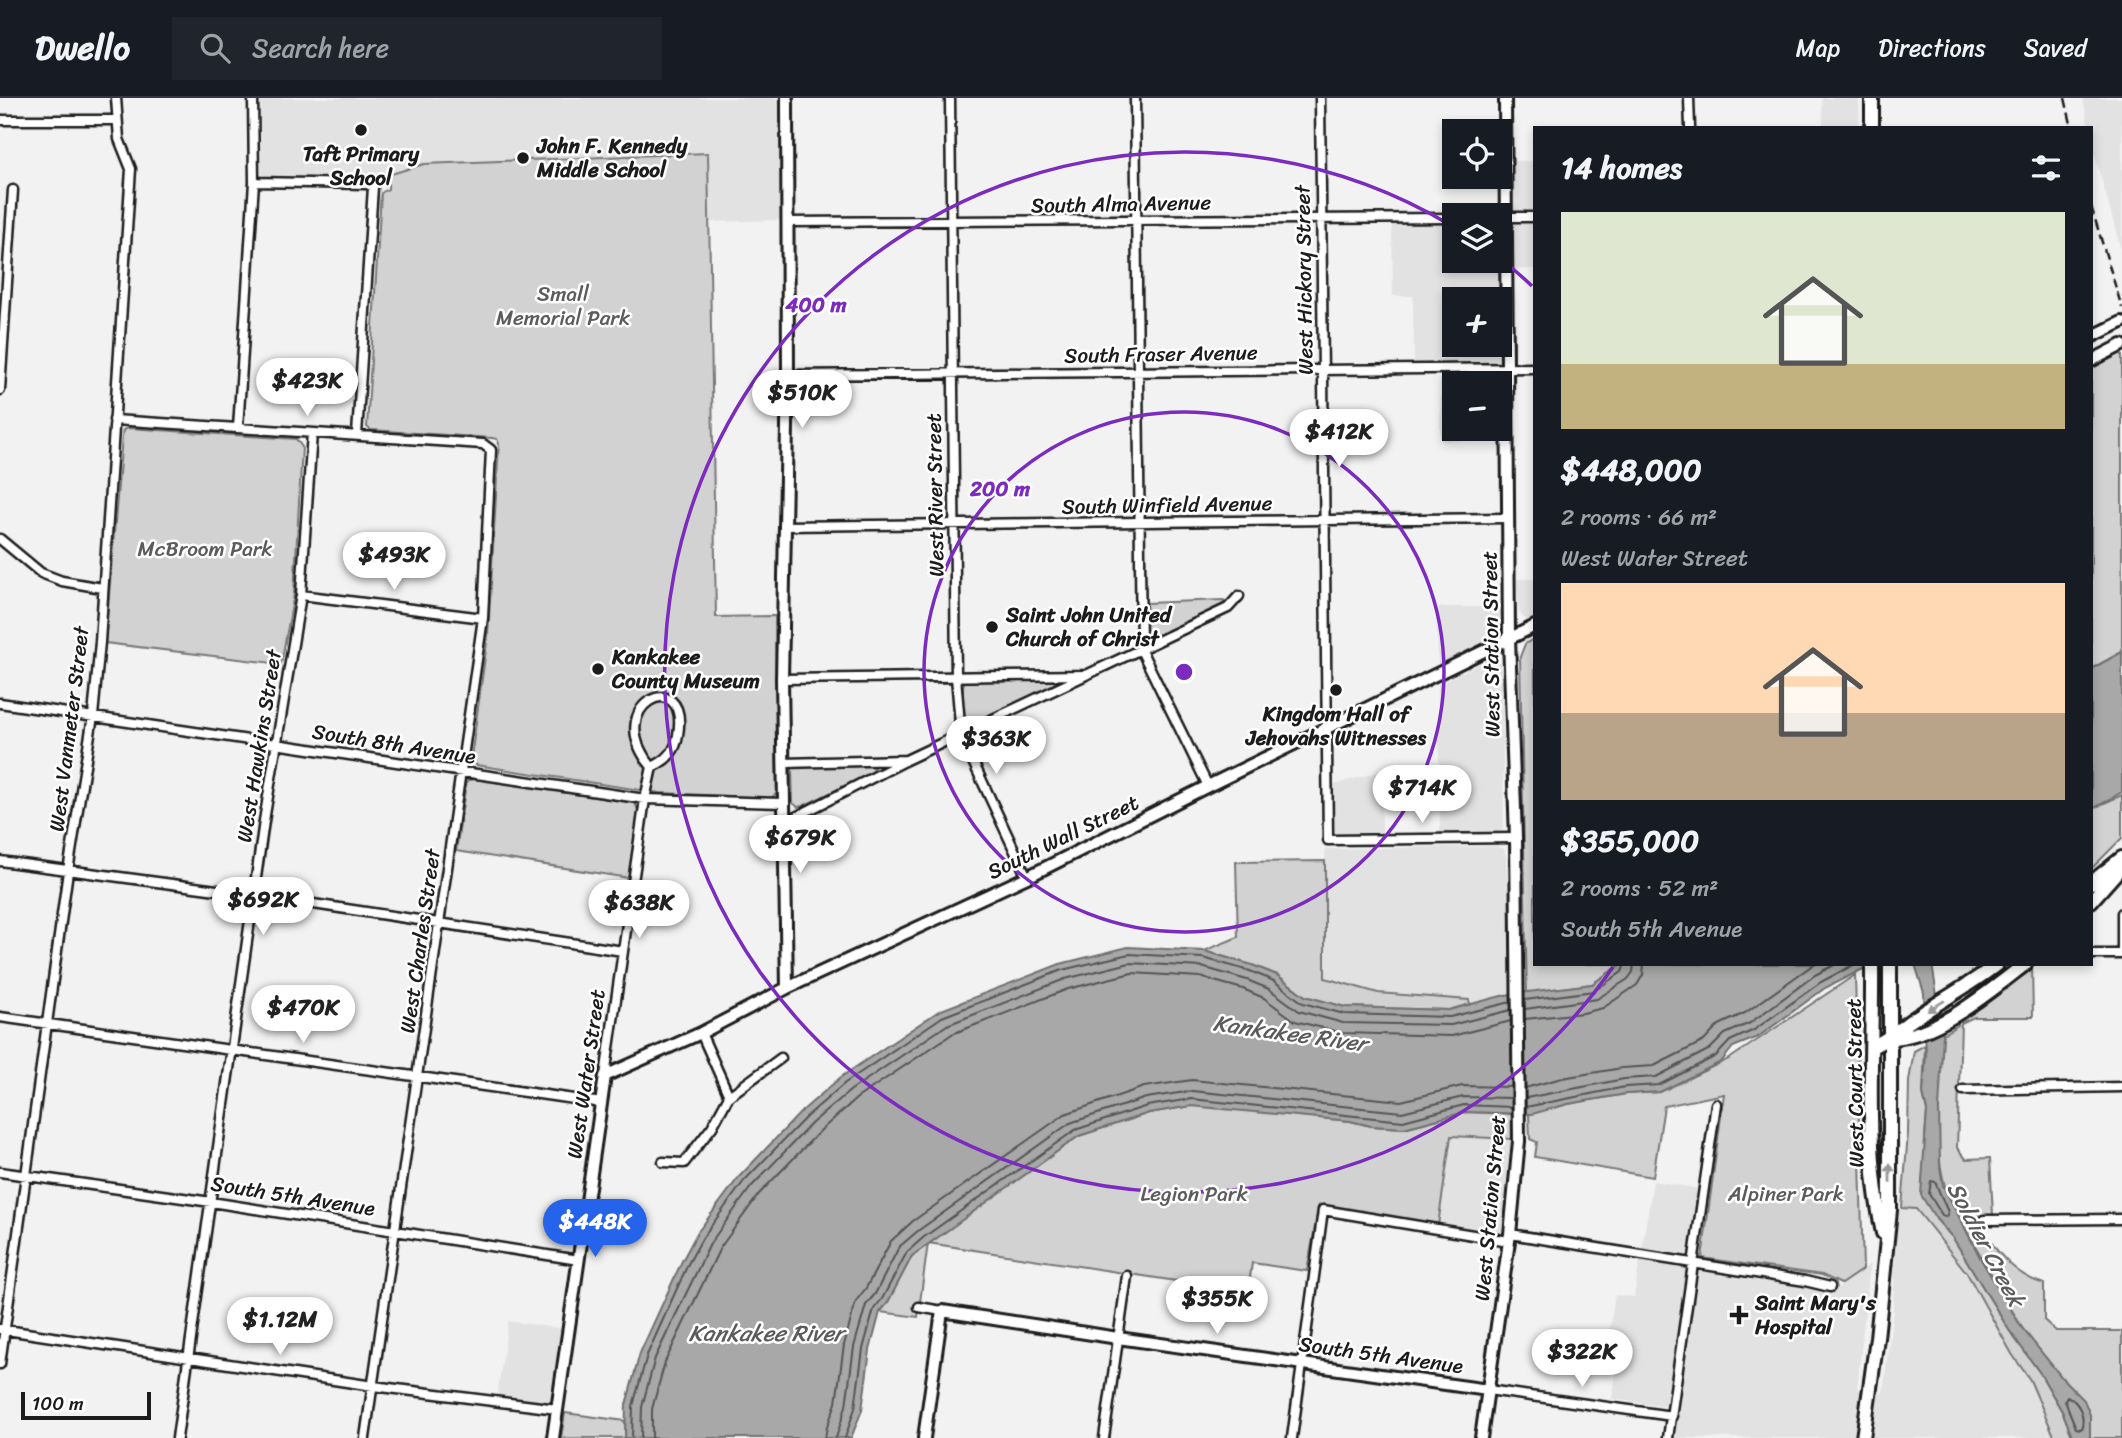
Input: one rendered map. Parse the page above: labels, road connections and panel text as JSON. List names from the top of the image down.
{
  "streets": {
    "main road": [
      "West Station Street",
      "South Wall Street",
      "West Water Street",
      "West Court Street",
      "South 5th Avenue"
    ],
    "street": [
      "South Alma Avenue",
      "West Hickory Street",
      "South Fraser Avenue",
      "West River Street",
      "South Winfield Avenue",
      "West Vanmeter Street",
      "South 8th Avenue",
      "West Hawkins Street",
      "West Charles Street"
    ]
  },
  "crossings": [
    ["South Alma Avenue", "West Hickory Street"],
    ["South Alma Avenue", "West River Street"],
    ["West Hickory Street", "South Fraser Avenue"],
    ["West Hickory Street", "South Winfield Avenue"],
    ["West Hickory Street", "West Station Street"],
    ["West Hickory Street", "South Wall Street"],
    ["South Fraser Avenue", "West River Street"],
    ["South Fraser Avenue", "West Station Street"],
    ["West River Street", "South Winfield Avenue"],
    ["West River Street", "South Wall Street"],
    ["South Winfield Avenue", "West Station Street"],
    ["West Station Street", "South Wall Street"],
    ["West Station Street", "South 5th Avenue"],
    ["West Vanmeter Street", "South 8th Avenue"],
    ["West Vanmeter Street", "South 5th Avenue"],
    ["South 8th Avenue", "West Hawkins Street"],
    ["South 8th Avenue", "West Charles Street"],
    ["South 8th Avenue", "West Water Street"],
    ["West Hawkins Street", "South 5th Avenue"],
    ["South Wall Street", "West Water Street"],
    ["West Charles Street", "South 5th Avenue"],
    ["West Water Street", "South 5th Avenue"]
  ],
  "water": ["Kankakee River", "Soldier Creek"],
  "parks": [
    "Small Memorial Park",
    "McBroom Park",
    "Legion Park",
    "Alpiner Park"
  ],
  "places": {
    "other": [
      "Taft Primary School",
      "John F. Kennedy Middle School",
      "Saint John United Church of Christ",
      "Kankakee County Museum",
      "Kingdom Hall of Jehovahs Witnesses"
    ],
    "health": ["Saint Mary's Hospital"]
  },
  "scale_bar": "100 m",
  "page": {
    "header": "Dwello",
    "search": "Search here",
    "nav": ["Map", "Directions", "Saved"],
    "map_buttons": ["+", "−"],
    "heading": "14 homes",
    "list": [
      {
        "name": "$448,000",
        "note": "2 rooms · 66 m² · West Water Street"
      },
      {
        "name": "$355,000",
        "note": "2 rooms · 52 m² · South 5th Avenue"
      }
    ],
    "price": [
      "$423K",
      "$510K",
      "$412K",
      "$493K",
      "$363K",
      "$714K",
      "$679K",
      "$692K",
      "$638K",
      "$470K",
      "$448K",
      "$355K",
      "$1.12M",
      "$322K"
    ],
    "scale": "100 m"
  },
  "rings": ["400 m", "200 m"]
}
